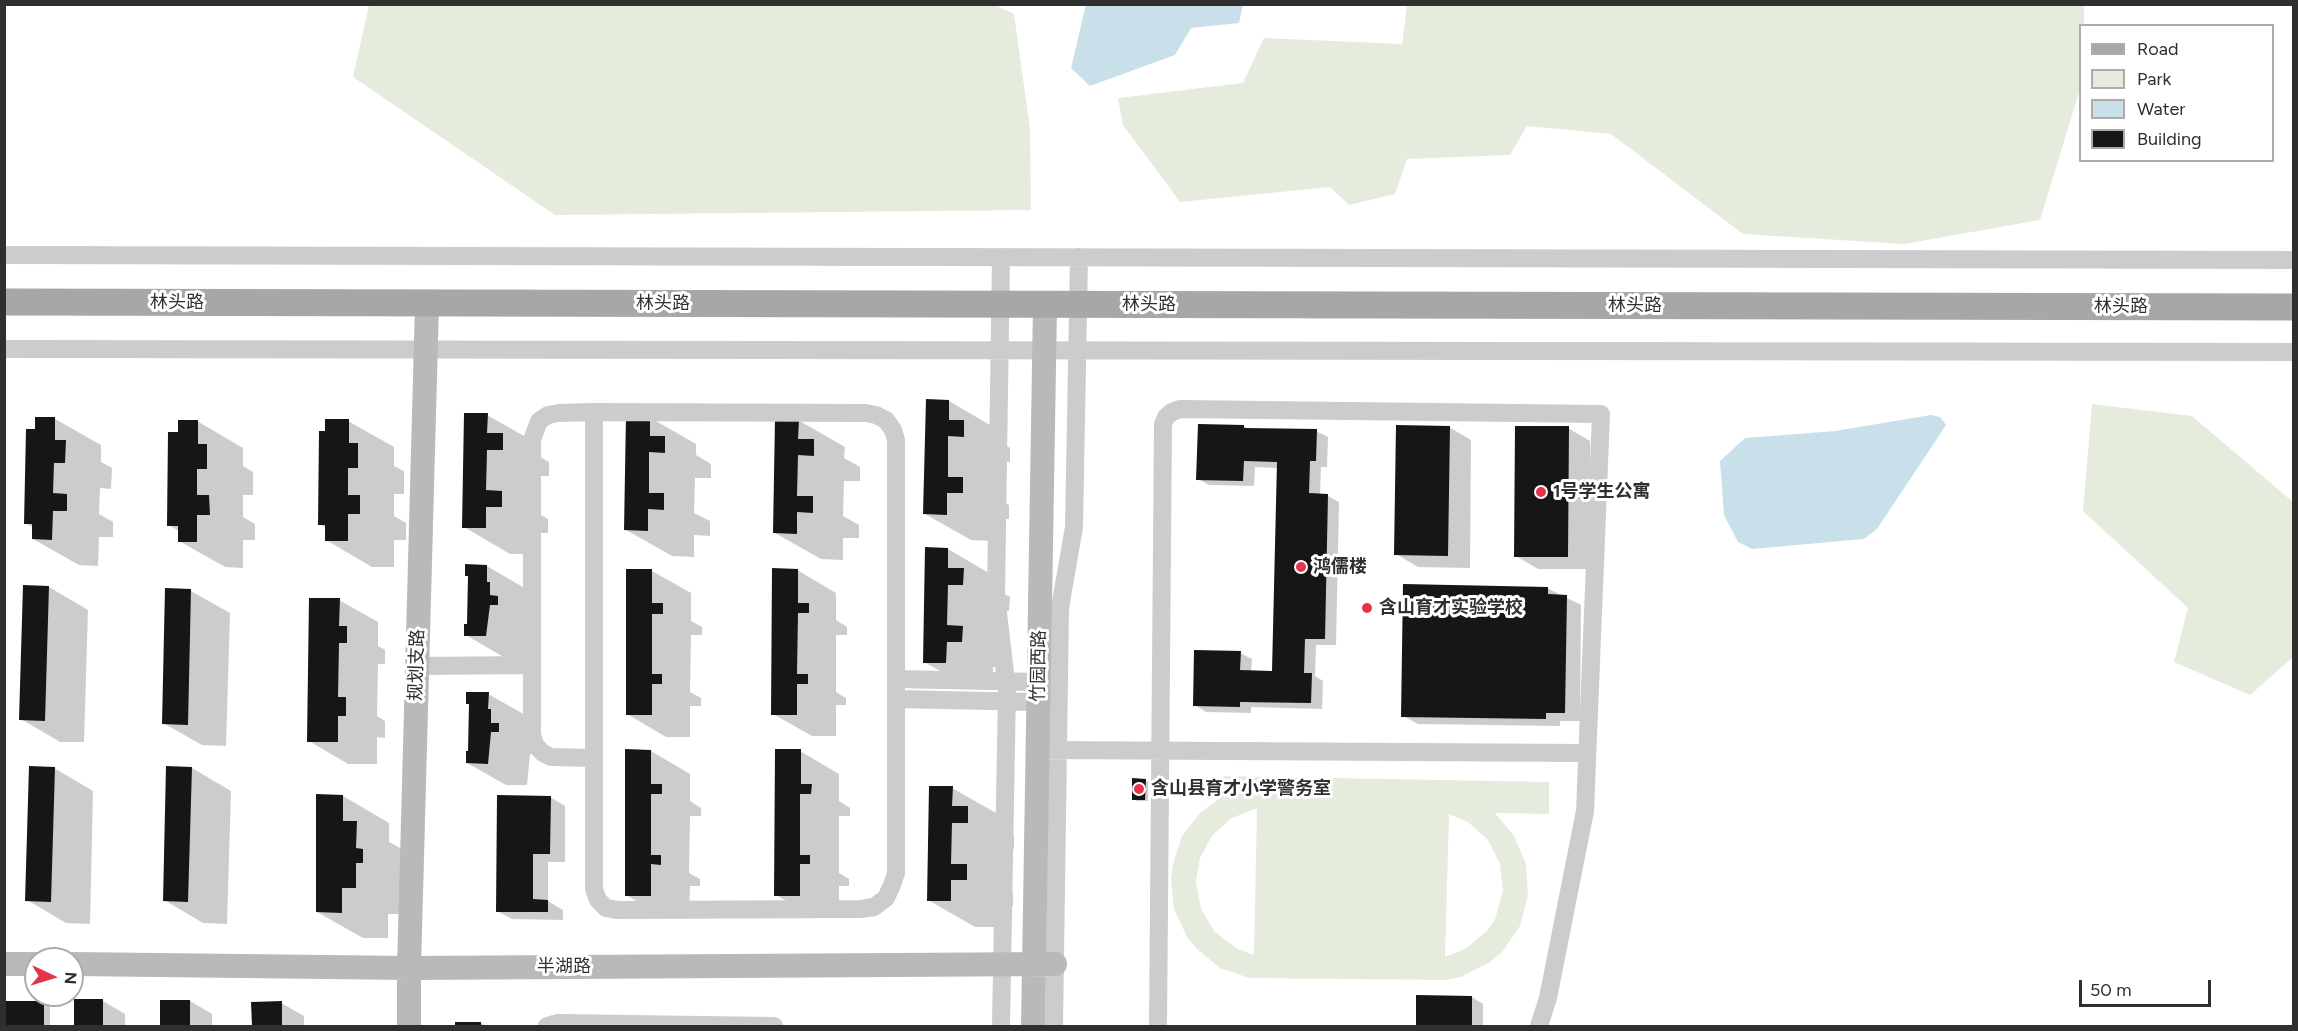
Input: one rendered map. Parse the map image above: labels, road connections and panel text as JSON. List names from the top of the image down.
{
  "streets": {
    "main road": ["林头路"],
    "street": ["规划支路", "竹园西路", "半湖路"]
  },
  "crossings": [
    ["林头路", "规划支路"],
    ["林头路", "竹园西路"],
    ["规划支路", "半湖路"],
    ["竹园西路", "半湖路"]
  ],
  "places": [
    "1号学生公寓",
    "鸿儒楼",
    "含山育才实验学校",
    "含山县育才小学警务室"
  ],
  "legend": [
    "Road",
    "Park",
    "Water",
    "Building"
  ],
  "scale_bar": "50 m",
  "north": "right"
}
